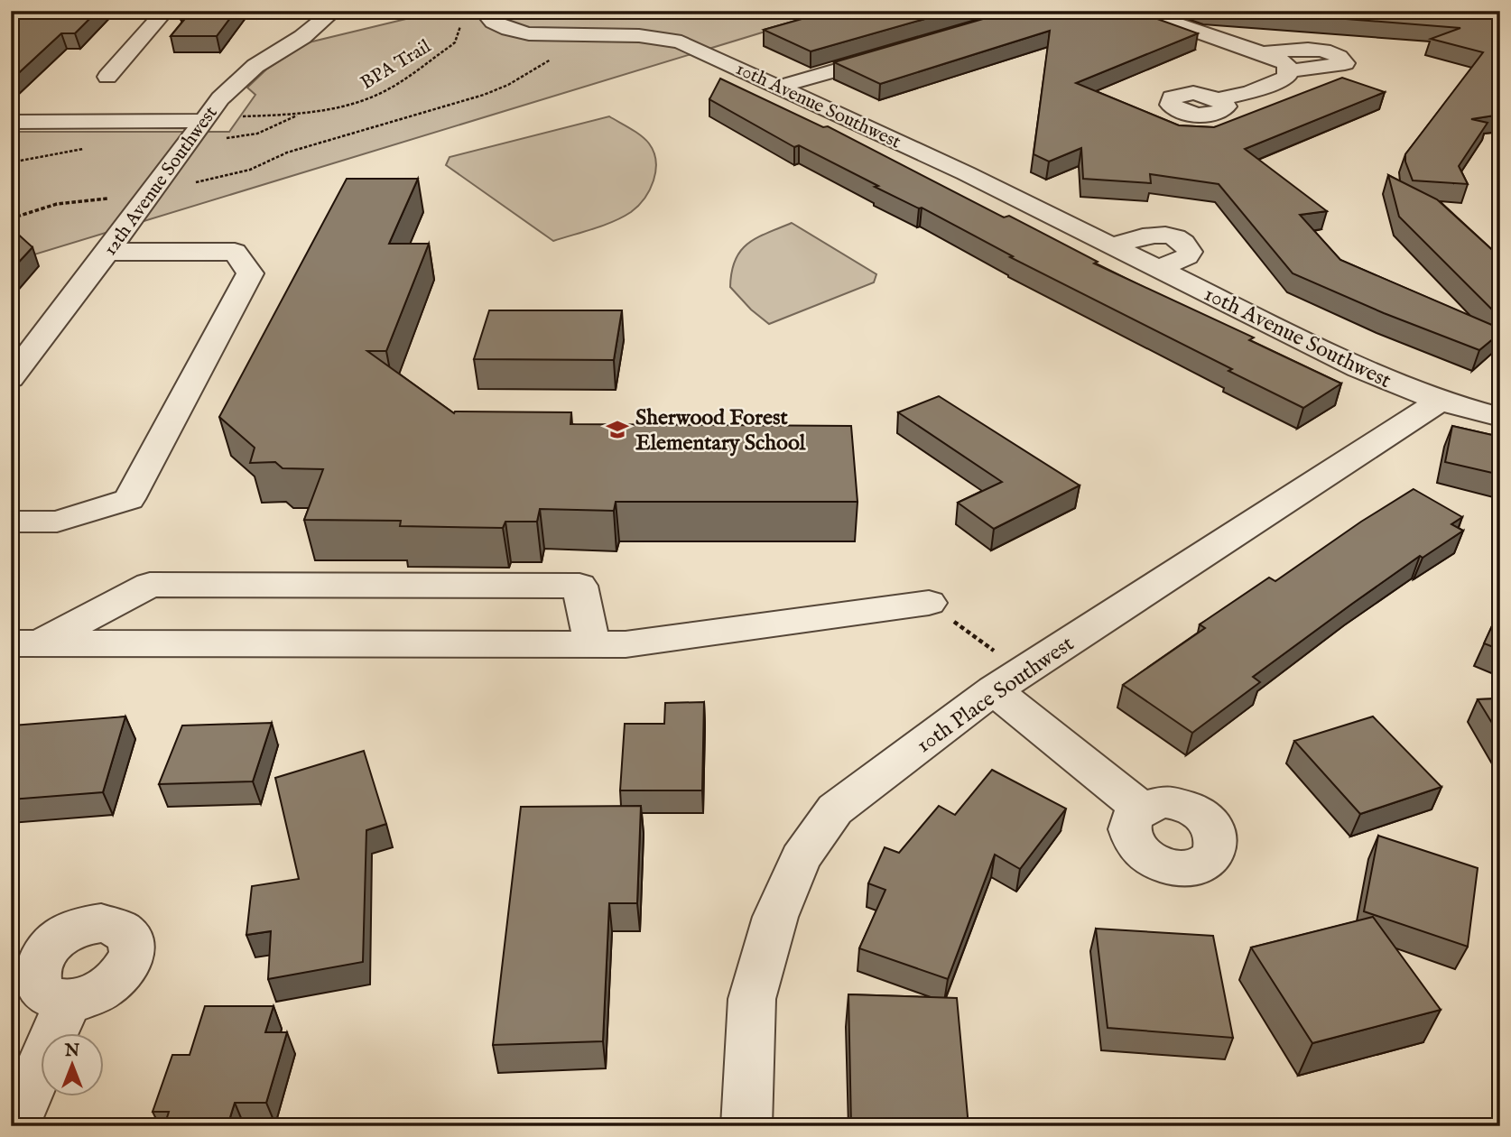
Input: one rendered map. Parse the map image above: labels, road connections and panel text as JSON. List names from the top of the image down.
{
  "streets": {
    "street": ["10th Avenue Southwest", "12th Avenue Southwest", "10th Place Southwest"],
    "path": ["BPA Trail"]
  },
  "crossings": [
    ["BPA Trail", "10th Avenue Southwest"],
    ["10th Avenue Southwest", "10th Place Southwest"]
  ],
  "places": {
    "school or university": ["Sherwood Forest Elementary School"]
  },
  "north": "top"
}
